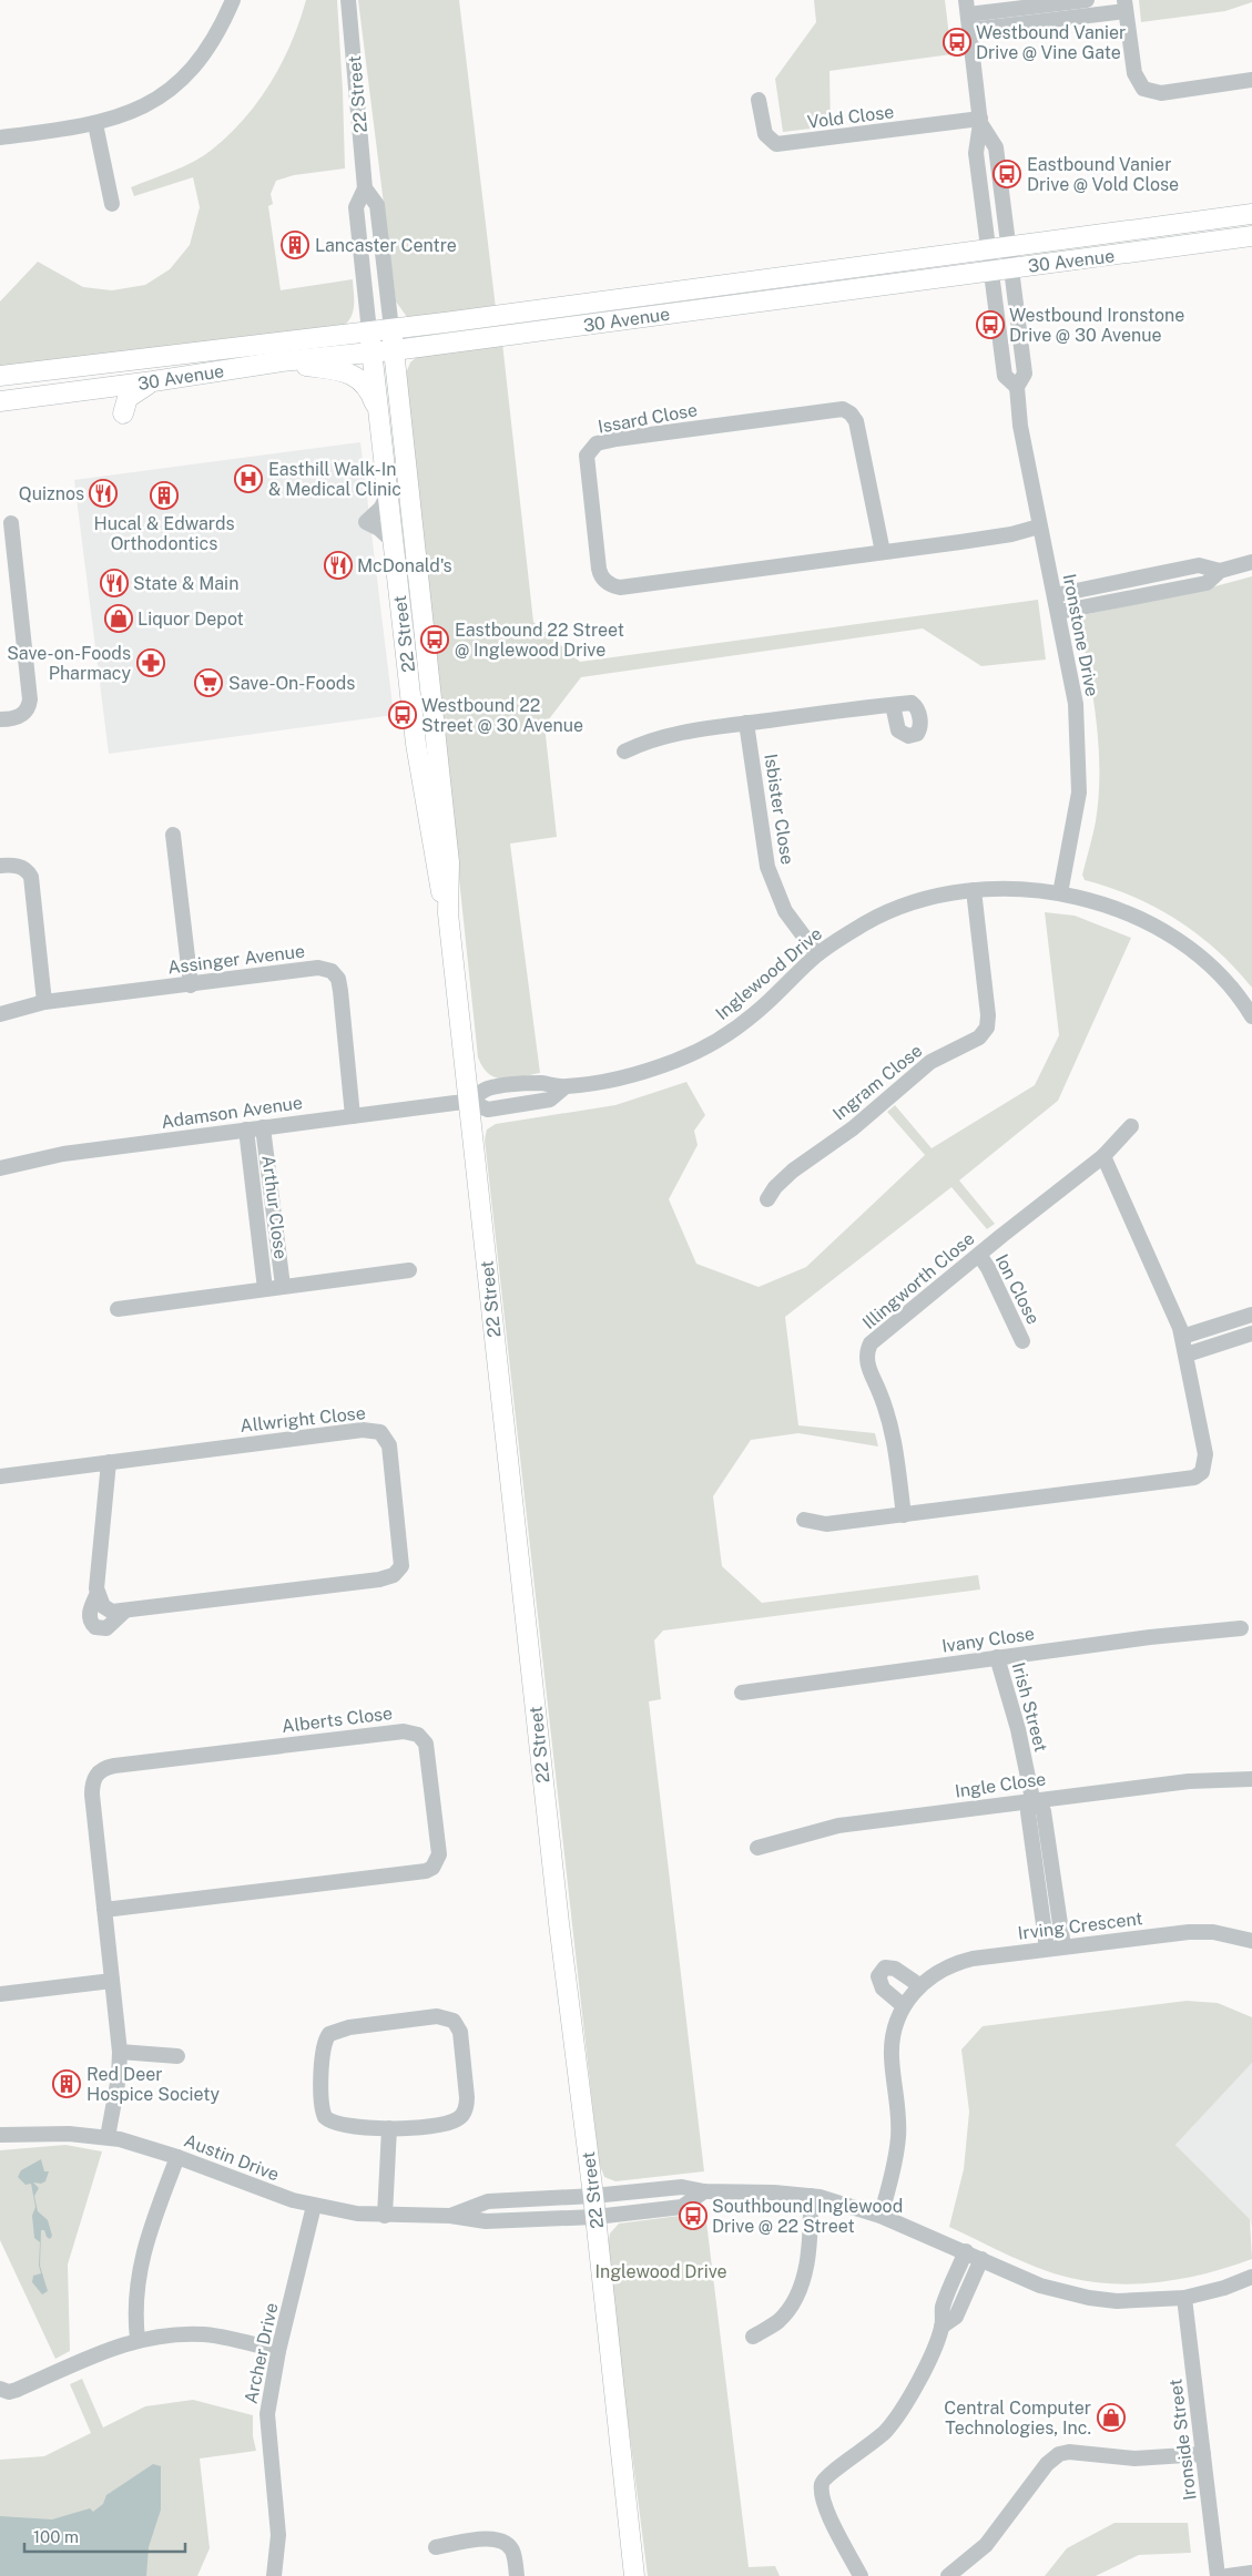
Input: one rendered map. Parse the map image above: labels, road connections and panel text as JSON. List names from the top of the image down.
{
  "streets": {
    "main road": ["22 Street", "30 Avenue"],
    "street": [
      "Vold Close",
      "Issard Close",
      "Ironstone Drive",
      "Isbister Close",
      "Assinger Avenue",
      "Inglewood Drive",
      "Ingram Close",
      "Adamson Avenue",
      "Arthur Close",
      "Illingworth Close",
      "Ion Close",
      "Allwright Close",
      "Ivany Close",
      "Irish Street",
      "Alberts Close",
      "Ingle Close",
      "Irving Crescent",
      "Austin Drive",
      "Archer Drive",
      "Ironside Street"
    ]
  },
  "crossings": [
    ["22 Street", "30 Avenue"],
    ["22 Street", "Inglewood Drive"],
    ["22 Street", "Adamson Avenue"],
    ["22 Street", "Austin Drive"],
    ["Vold Close", "Ironstone Drive"],
    ["30 Avenue", "Ironstone Drive"],
    ["Issard Close", "Ironstone Drive"],
    ["Ironstone Drive", "Inglewood Drive"],
    ["Isbister Close", "Inglewood Drive"],
    ["Assinger Avenue", "Adamson Avenue"],
    ["Inglewood Drive", "Ingram Close"],
    ["Inglewood Drive", "Adamson Avenue"],
    ["Adamson Avenue", "Arthur Close"],
    ["Illingworth Close", "Ion Close"],
    ["Ivany Close", "Irish Street"],
    ["Irish Street", "Ingle Close"],
    ["Irish Street", "Irving Crescent"],
    ["Alberts Close", "Austin Drive"],
    ["Austin Drive", "Archer Drive"]
  ],
  "parks": ["Inglewood Drive"],
  "places": {
    "bus stop": [
      "Westbound Vanier Drive @ Vine Gate",
      "Eastbound Vanier Drive @ Vold Close",
      "Westbound Ironstone Drive @ 30 Avenue",
      "Eastbound 22 Street @ Inglewood Drive",
      "Westbound 22 Street @ 30 Avenue",
      "Southbound Inglewood Drive @ 22 Street"
    ],
    "building": ["Lancaster Centre", "Hucal & Edwards Orthodontics", "Red Deer Hospice Society"],
    "hospital": ["Easthill Walk-In & Medical Clinic"],
    "restaurant": ["Quiznos", "McDonald's", "State & Main"],
    "shop": ["Liquor Depot", "Central Computer Technologies, Inc."],
    "pharmacy": ["Save-on-Foods Pharmacy"],
    "supermarket": ["Save-On-Foods"]
  },
  "scale_bar": "100 m"
}
